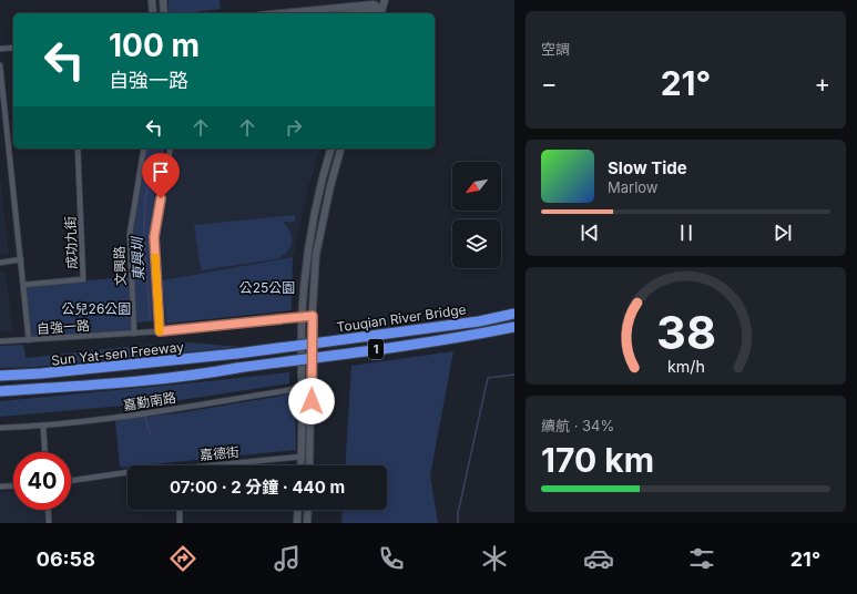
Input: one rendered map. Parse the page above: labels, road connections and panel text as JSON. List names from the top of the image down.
{
  "streets": {
    "highway": ["Touqian River Bridge", "1", "Sun Yat-sen Freeway"],
    "street": [
      "成功九街",
      "文興路",
      "自強一路",
      "嘉勤南路",
      "嘉德街"
    ]
  },
  "crossings": [
    ["文興路", "自強一路"],
    ["Touqian River Bridge", "Sun Yat-sen Freeway"]
  ],
  "water": ["東興圳"],
  "parks": ["公25公園", "公兒26公園"],
  "north": "bottom left",
  "page": {
    "tile": [
      "空調",
      ["續航 · 34%", "170 km"]
    ],
    "turn": ["100 m", "自強一路"],
    "heat": ["−", "21°", "+"],
    "song": ["Slow Tide", "Marlow"],
    "limit": "40",
    "trip": "07:00 · 2 分鐘 · 440 m",
    "tabs": ["06:58", "21°"],
    "gauge": ["38", "km/h"]
  }
}
